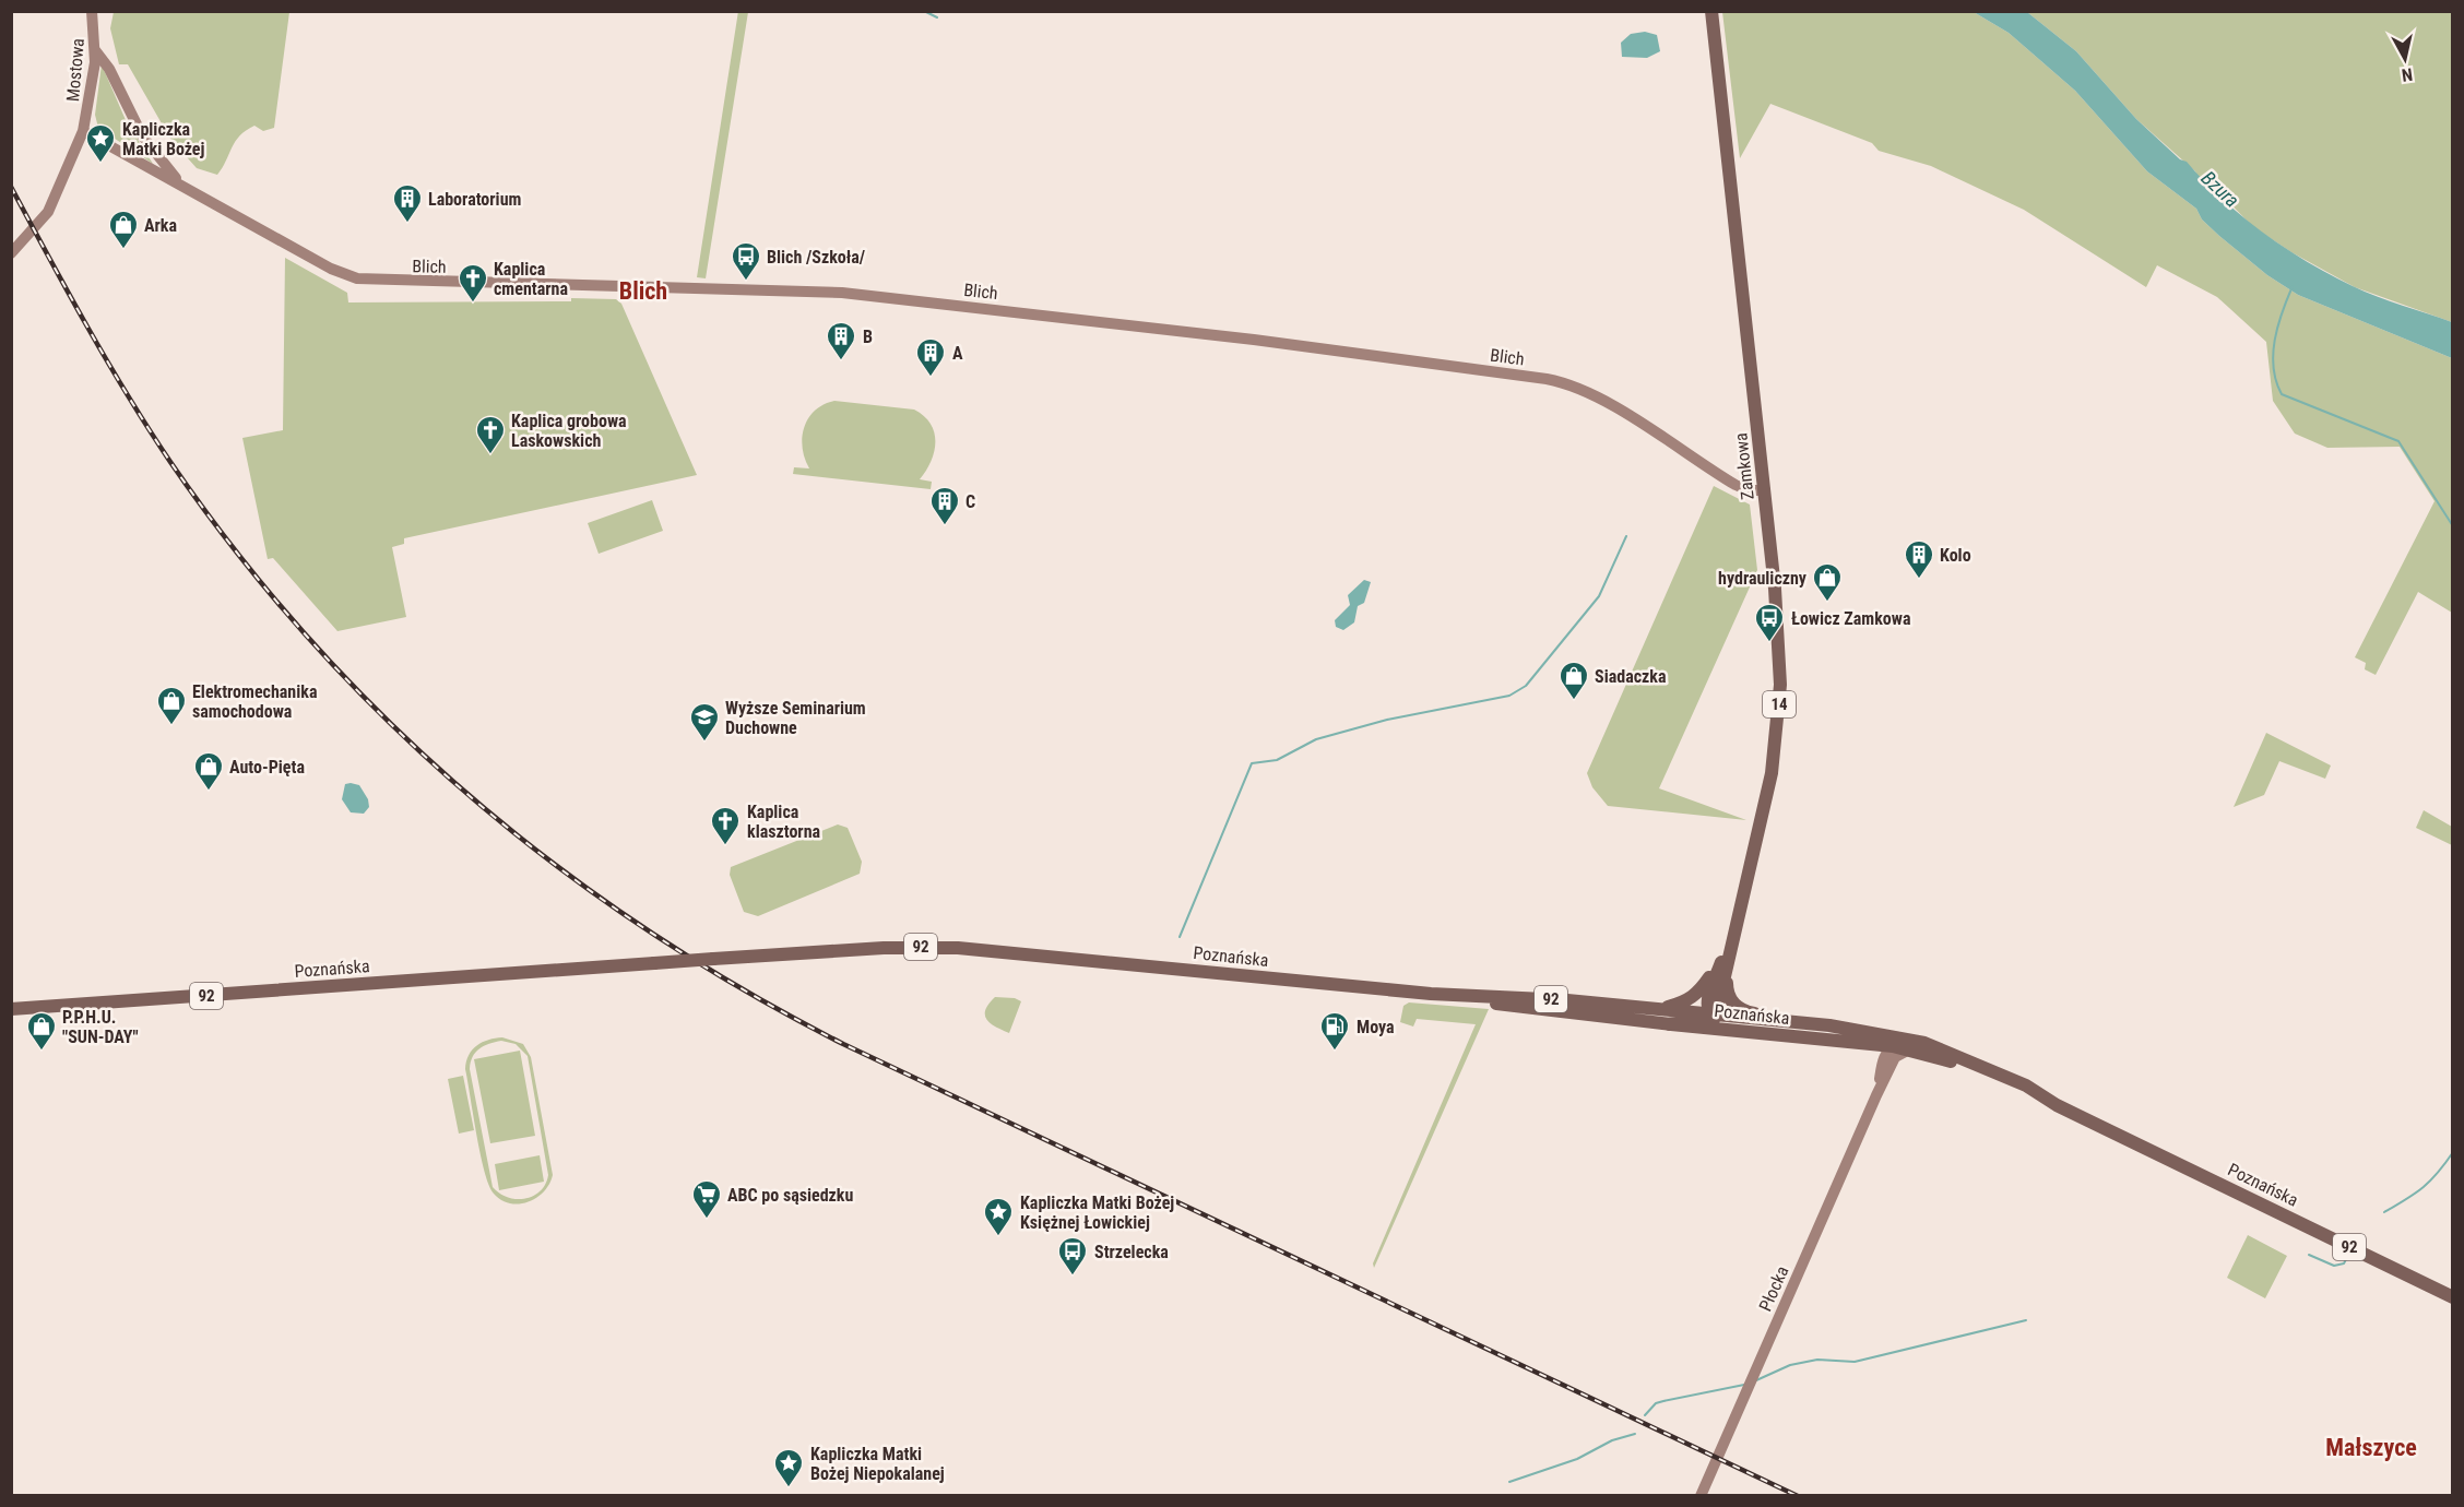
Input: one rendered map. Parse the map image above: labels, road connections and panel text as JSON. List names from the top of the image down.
{
  "streets": {
    "main road": [
      "Zamkowa",
      "14",
      "92",
      "Poznańska"
    ],
    "street": ["Mostowa", "Blich", "Płocka"]
  },
  "crossings": [
    ["Mostowa", "Blich"],
    ["Blich", "Zamkowa"],
    ["Zamkowa", "Poznańska"],
    ["Poznańska", "Płocka"]
  ],
  "districts": ["Blich", "Małszyce"],
  "water": ["Bzura"],
  "places": {
    "place": ["Kapliczka Matki Bożej", "Kapliczka Matki Bożej Księżnej Łowickiej", "Kapliczka Matki Bożej Niepokalanej"],
    "building": [
      "Laboratorium",
      "B",
      "A",
      "C",
      "Kolo"
    ],
    "shop": [
      "Arka",
      "hydrauliczny",
      "Siadaczka",
      "Elektromechanika samochodowa",
      "Auto-Pięta",
      "P.P.H.U. \"SUN-DAY\""
    ],
    "bus stop": ["Blich /Szkoła/", "Łowicz Zamkowa", "Strzelecka"],
    "church": ["Kaplica cmentarna", "Kaplica grobowa Laskowskich", "Kaplica klasztorna"],
    "school or university": ["Wyższe Seminarium Duchowne"],
    "fuel station": ["Moya"],
    "supermarket": ["ABC po sąsiedzku"]
  },
  "north": "bottom"
}
